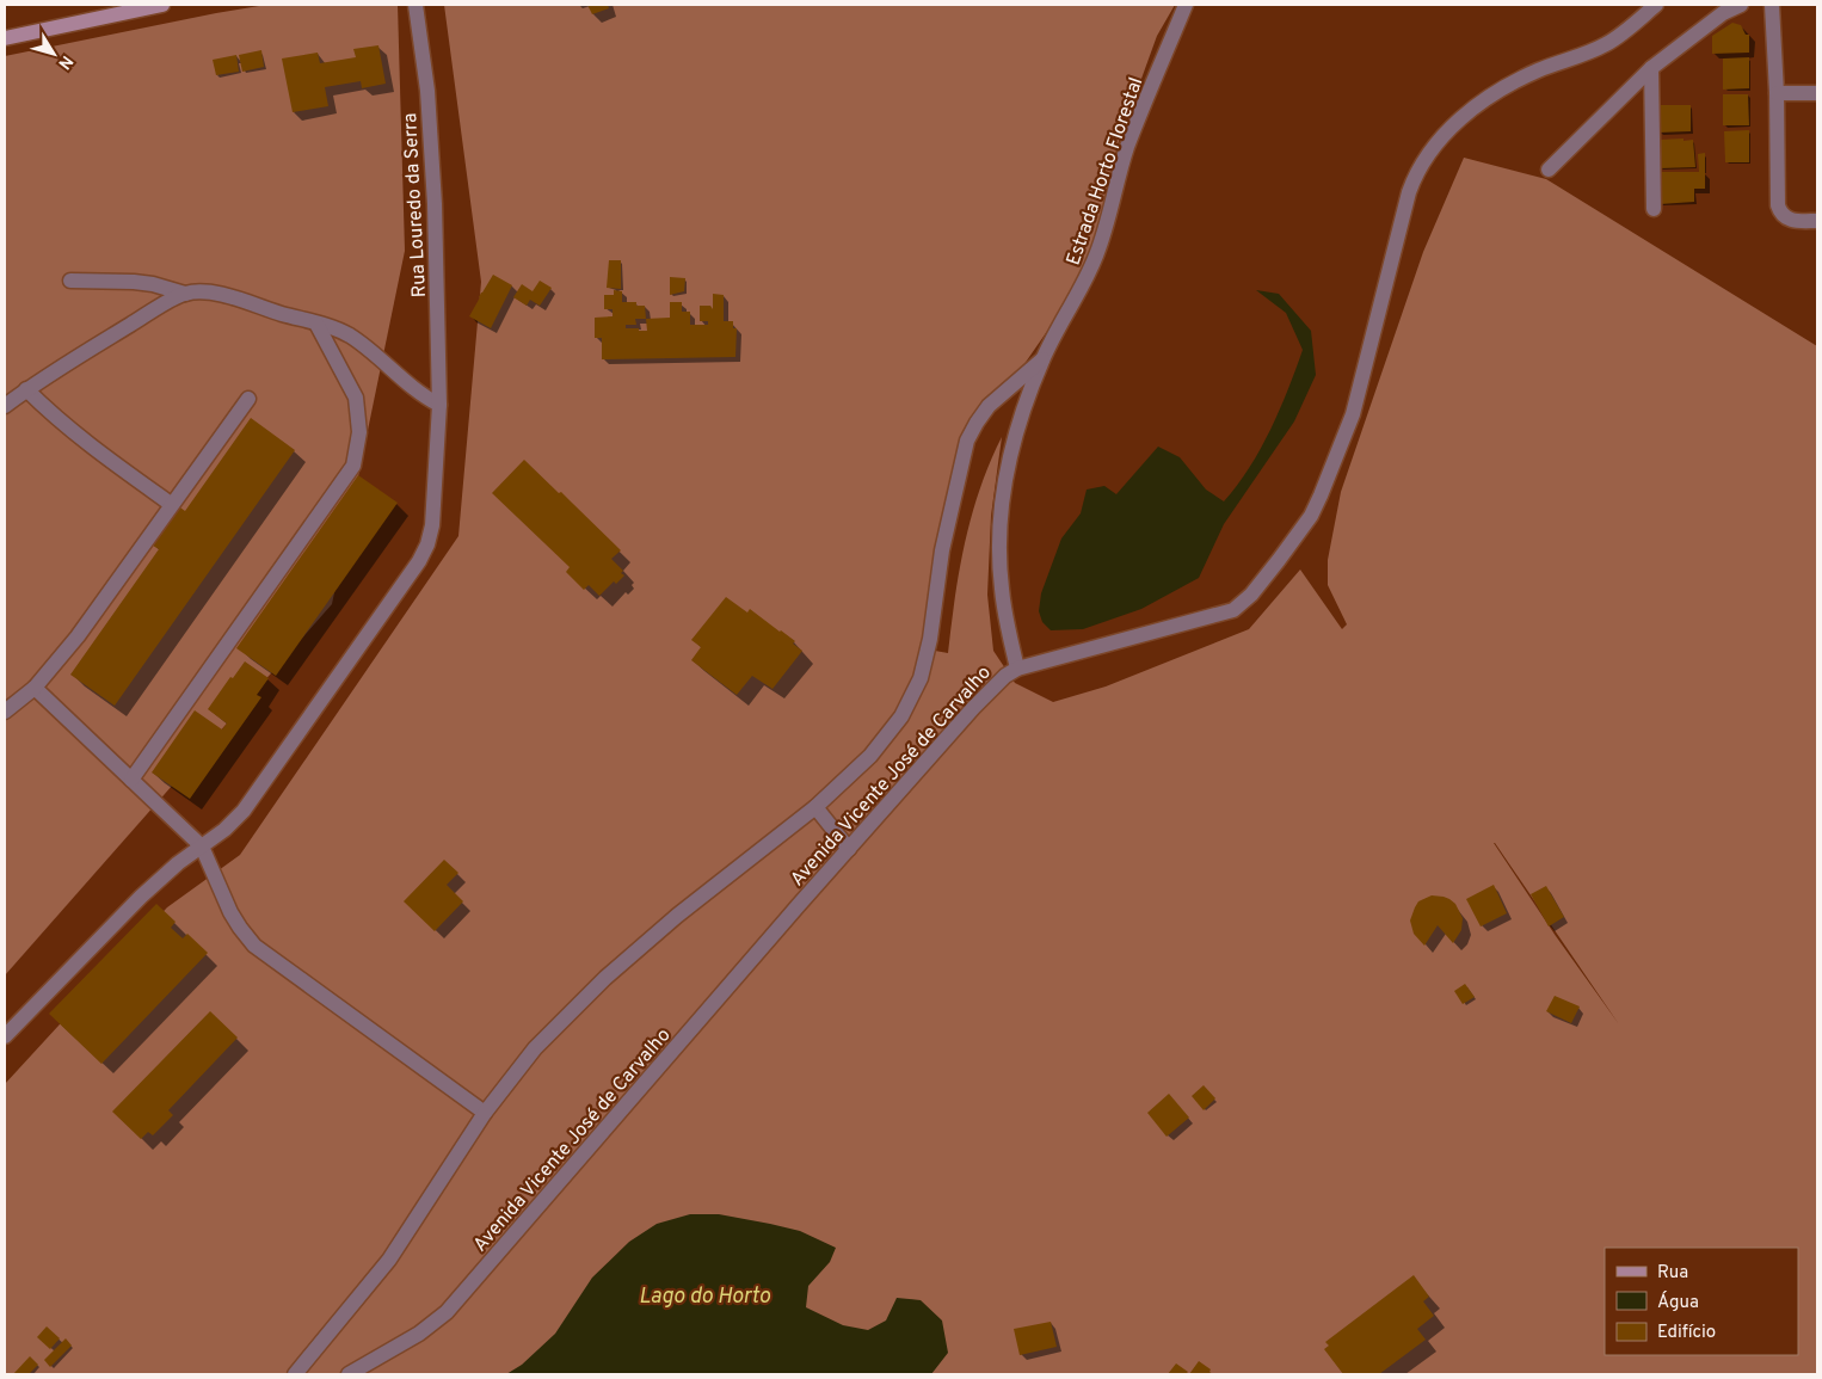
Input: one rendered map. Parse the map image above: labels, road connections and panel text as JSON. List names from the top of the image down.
{
  "streets": {
    "street": ["Estrada Horto Florestal", "Rua Louredo da Serra", "Avenida Vicente José de Carvalho"]
  },
  "water": ["Lago do Horto"],
  "legend": ["Rua", "Água", "Edifício"],
  "north": "bottom right"
}
